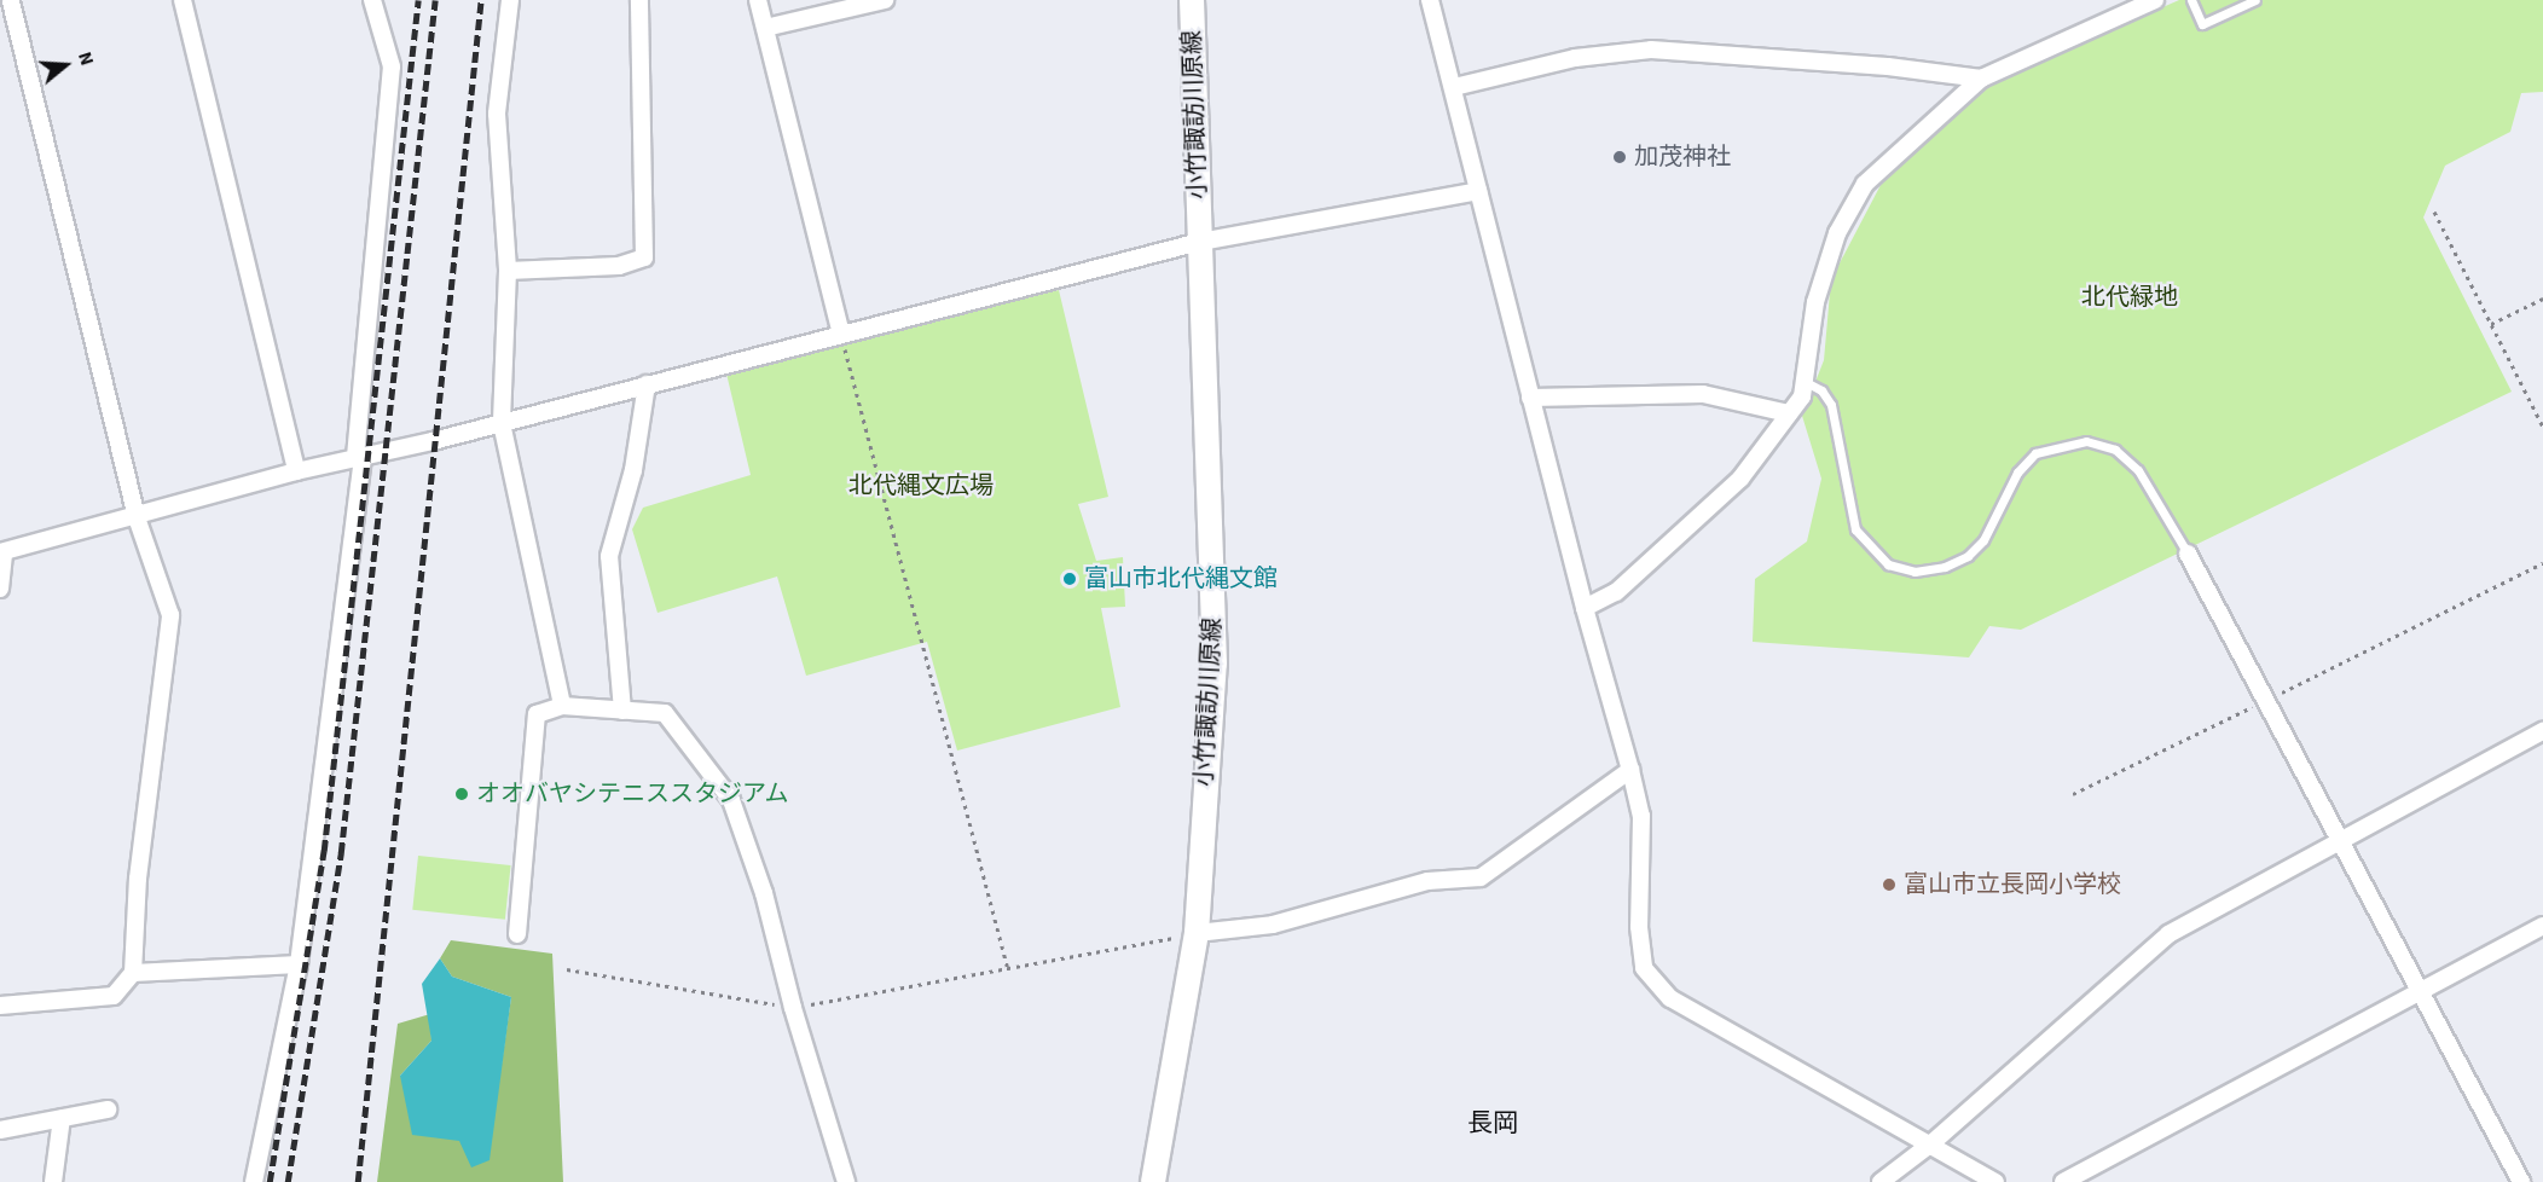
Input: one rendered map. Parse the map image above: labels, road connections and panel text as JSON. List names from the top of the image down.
{
  "streets": {
    "main road": ["小竹諏訪川原線"]
  },
  "districts": ["長岡"],
  "parks": ["北代緑地", "北代縄文広場"],
  "places": [
    "加茂神社",
    "富山市北代縄文館",
    "オオバヤシテニススタジアム",
    "富山市立長岡小学校"
  ],
  "north": "right"
}
